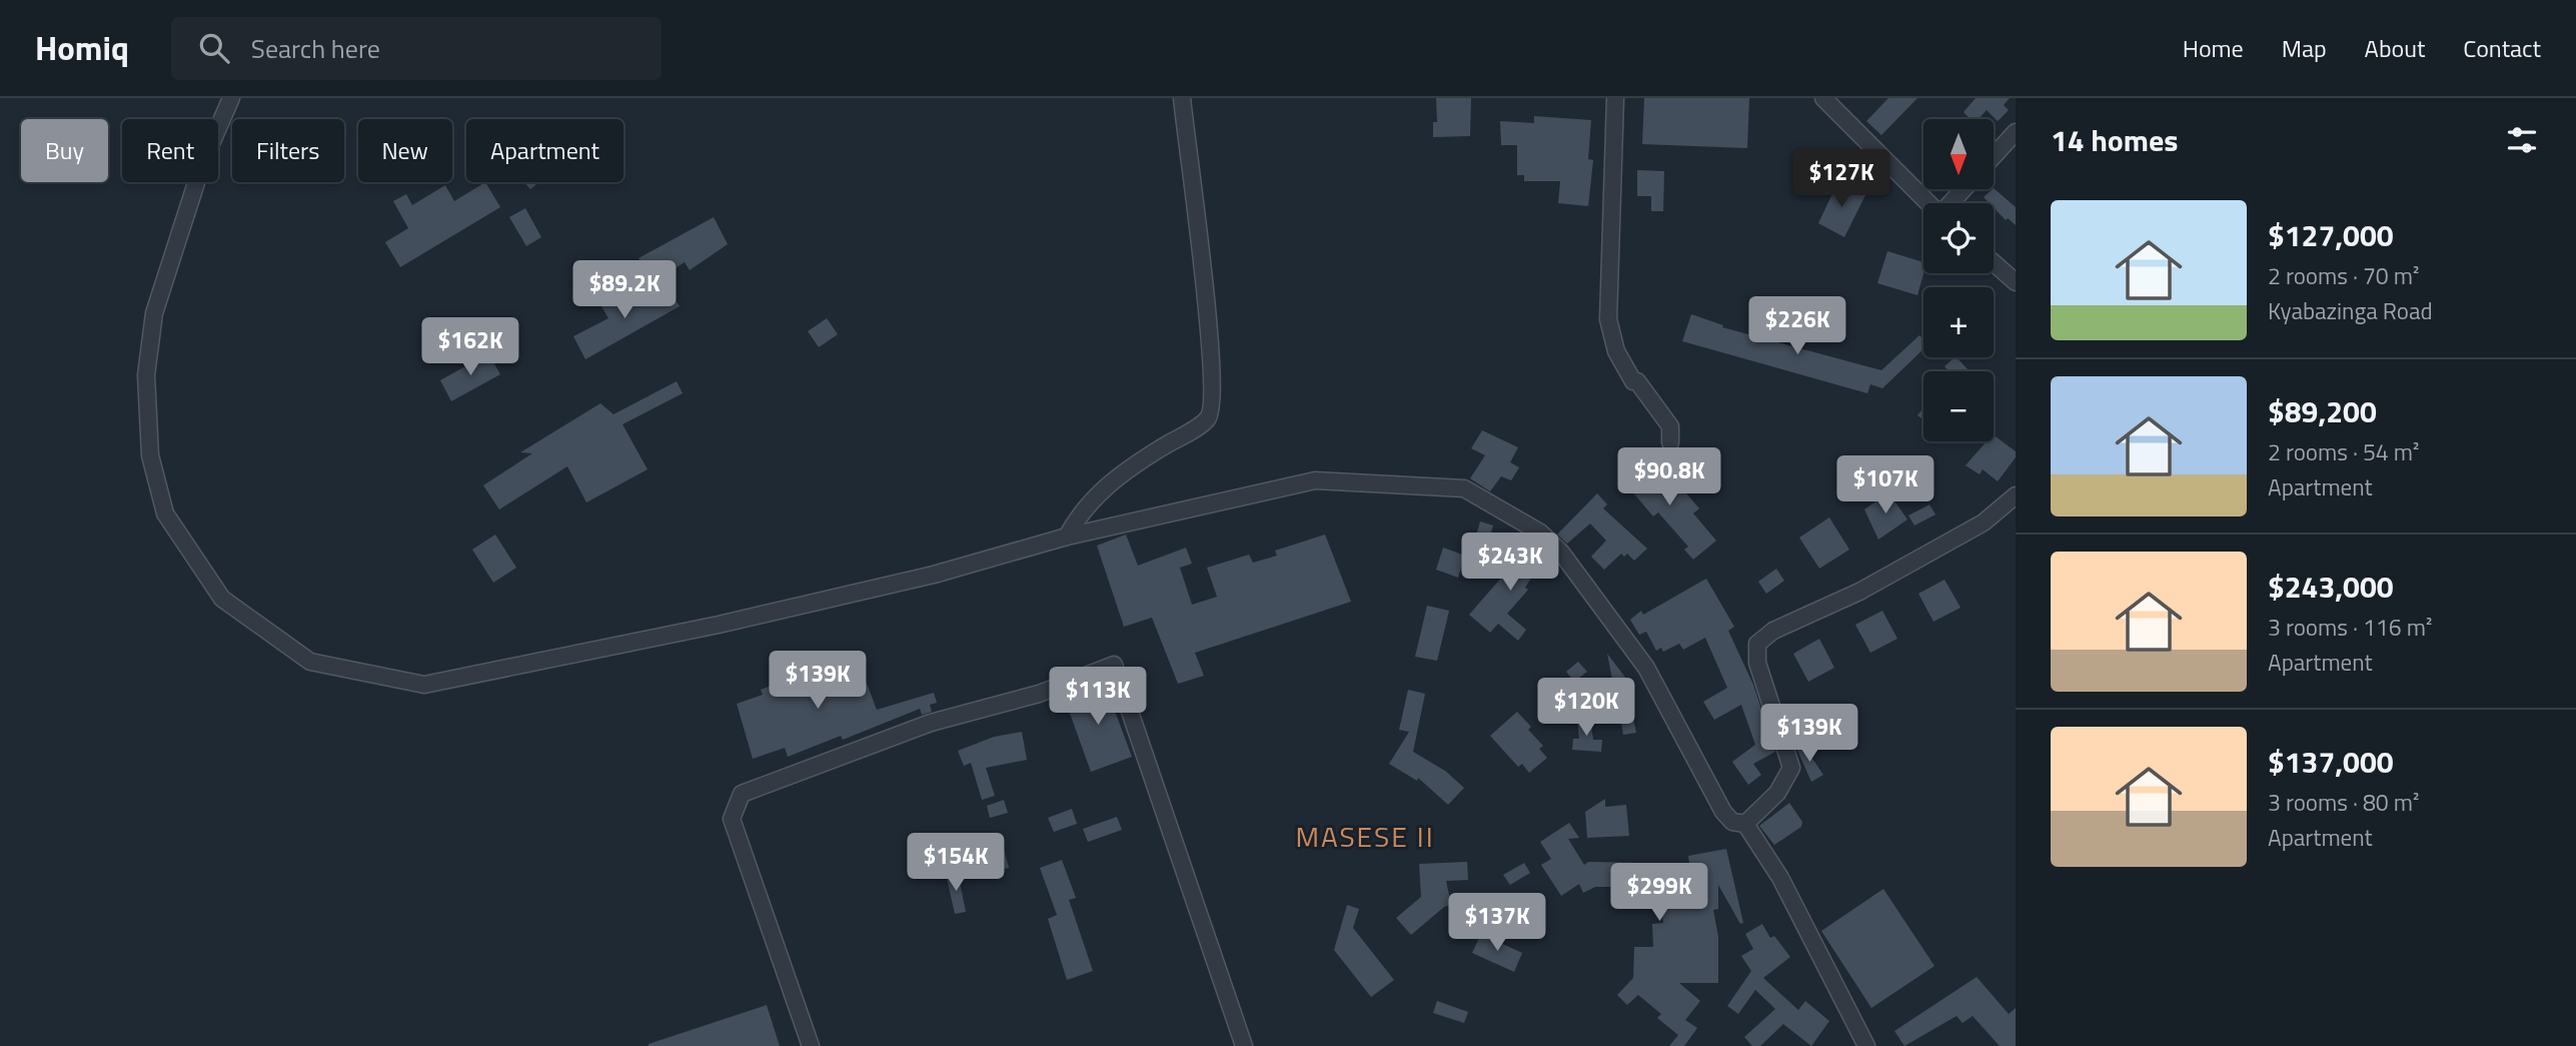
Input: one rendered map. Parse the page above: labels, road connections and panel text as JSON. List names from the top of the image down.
{
  "districts": ["MASESE II"],
  "north": "bottom",
  "page": {
    "header": "Homiq",
    "search": "Search here",
    "nav": [
      "Home",
      "Map",
      "About",
      "Contact"
    ],
    "heading": "14 homes",
    "map_buttons": ["+", "−"],
    "chip": [
      "Buy",
      "Rent",
      "Filters",
      "New",
      "Apartment"
    ],
    "price": [
      "$127K",
      "$89.2K",
      "$226K",
      "$162K",
      "$90.8K",
      "$107K",
      "$243K",
      "$139K",
      "$113K",
      "$120K",
      "$139K",
      "$154K",
      "$299K",
      "$137K"
    ],
    "list": [
      {
        "name": "$127,000",
        "note": "2 rooms · 70 m² · Kyabazinga Road"
      },
      {
        "name": "$89,200",
        "note": "2 rooms · 54 m² · Apartment"
      },
      {
        "name": "$243,000",
        "note": "3 rooms · 116 m² · Apartment"
      },
      {
        "name": "$137,000",
        "note": "3 rooms · 80 m² · Apartment"
      }
    ]
  }
}
